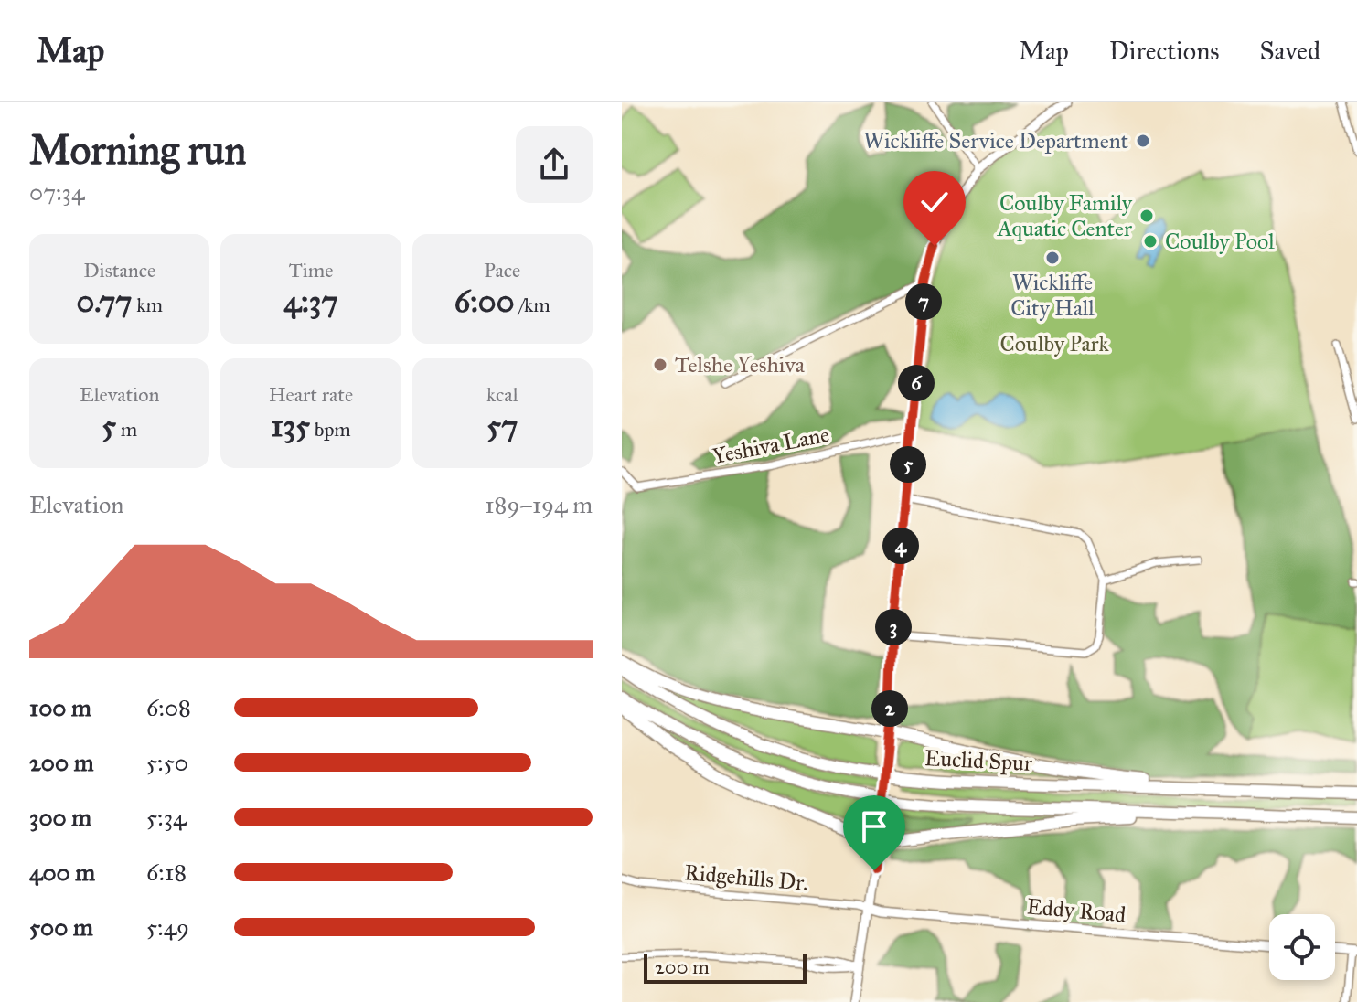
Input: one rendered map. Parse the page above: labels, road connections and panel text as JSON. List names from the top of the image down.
{
  "streets": {
    "highway": ["Euclid Spur"],
    "main road": ["Eddy Road"],
    "street": ["Yeshiva Lane", "Ridgehills Dr."]
  },
  "crossings": [
    ["Ridgehills Dr.", "Eddy Road"]
  ],
  "parks": ["Coulby Park"],
  "places": [
    "Wickliffe Service Department",
    "Coulby Family Aquatic Center",
    "Coulby Pool",
    "Wickliffe City Hall",
    "Telshe Yeshiva"
  ],
  "scale_bar": "200 m",
  "page": {
    "header": "Map",
    "nav": ["Map", "Directions", "Saved"],
    "heading": ["Morning run", "07:34"],
    "stats": [
      ["Distance", "0.77 km"],
      ["Time", "4:37"],
      ["Pace", "6:00 /km"],
      ["Elevation", "5 m"],
      ["Heart rate", "135 bpm"],
      ["kcal", "57"]
    ],
    "pins": [
      "7",
      "6",
      "5",
      "4",
      "3",
      "2"
    ],
    "chart": ["Elevation", "189–194 m"],
    "list": [
      {
        "name": "100 m",
        "note": "6:08"
      },
      {
        "name": "200 m",
        "note": "5:50"
      },
      {
        "name": "300 m",
        "note": "5:34"
      },
      {
        "name": "400 m",
        "note": "6:18"
      },
      {
        "name": "500 m",
        "note": "5:49"
      }
    ],
    "scale": "200 m"
  }
}
